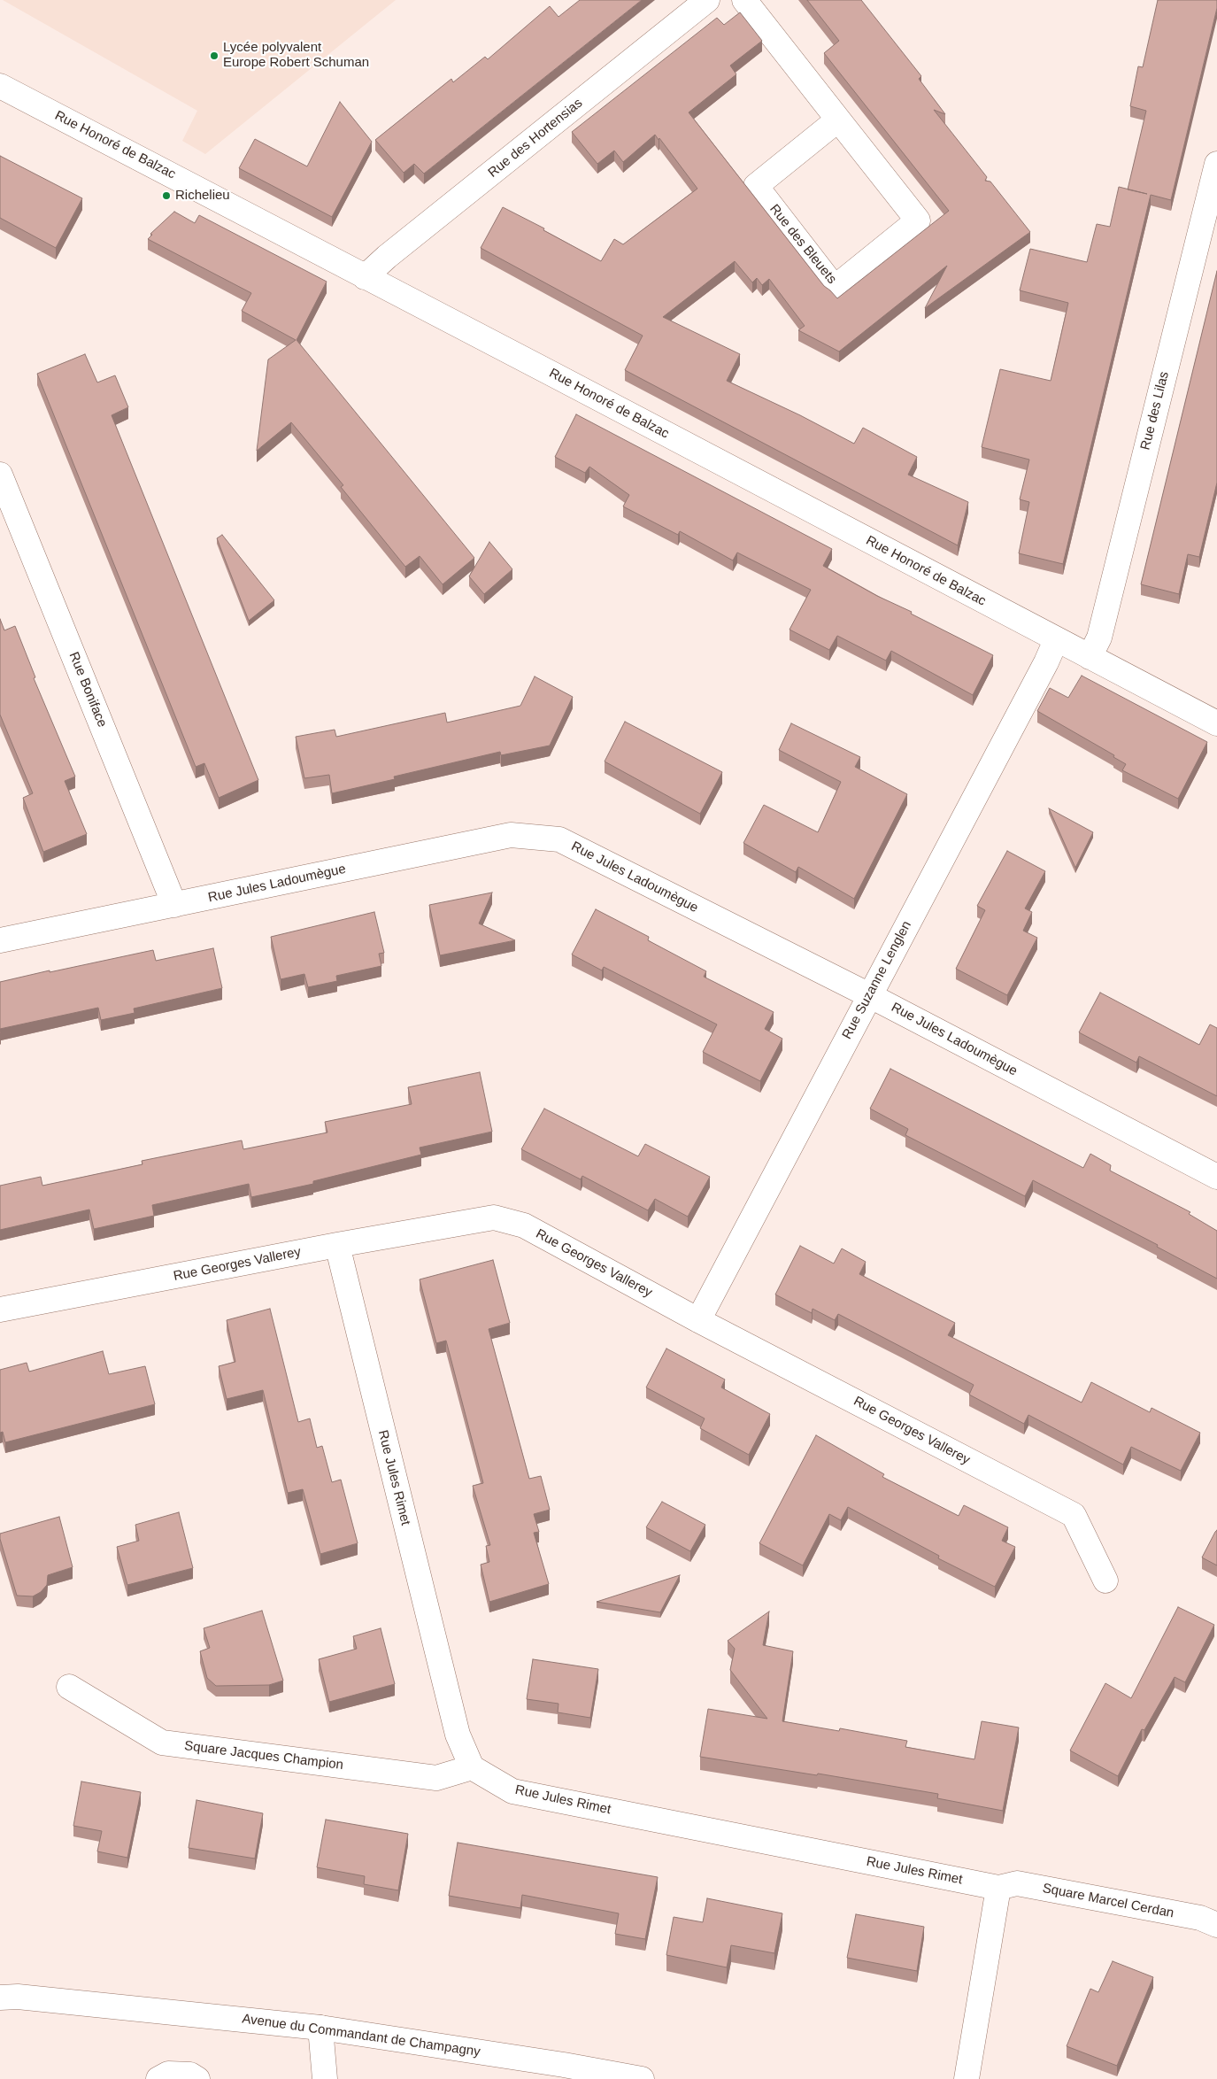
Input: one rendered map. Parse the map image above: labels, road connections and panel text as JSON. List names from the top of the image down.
{
  "streets": {
    "street": [
      "Rue des Hortensias",
      "Rue Honoré de Balzac",
      "Rue des Bleuets",
      "Rue des Lilas",
      "Rue Boniface",
      "Rue Jules Ladoumègue",
      "Rue Suzanne Lenglen",
      "Rue Georges Vallerey",
      "Rue Jules Rimet",
      "Square Jacques Champion",
      "Square Marcel Cerdan",
      "Avenue du Commandant de Champagny"
    ]
  },
  "crossings": [
    ["Rue des Hortensias", "Rue Honoré de Balzac"],
    ["Rue Honoré de Balzac", "Rue des Lilas"],
    ["Rue Honoré de Balzac", "Rue Suzanne Lenglen"],
    ["Rue Boniface", "Rue Jules Ladoumègue"],
    ["Rue Jules Ladoumègue", "Rue Suzanne Lenglen"],
    ["Rue Suzanne Lenglen", "Rue Georges Vallerey"],
    ["Rue Georges Vallerey", "Rue Jules Rimet"],
    ["Rue Jules Rimet", "Square Jacques Champion"],
    ["Rue Jules Rimet", "Square Marcel Cerdan"]
  ],
  "places": ["Lycée polyvalent Europe Robert Schuman", "Richelieu"]
}
